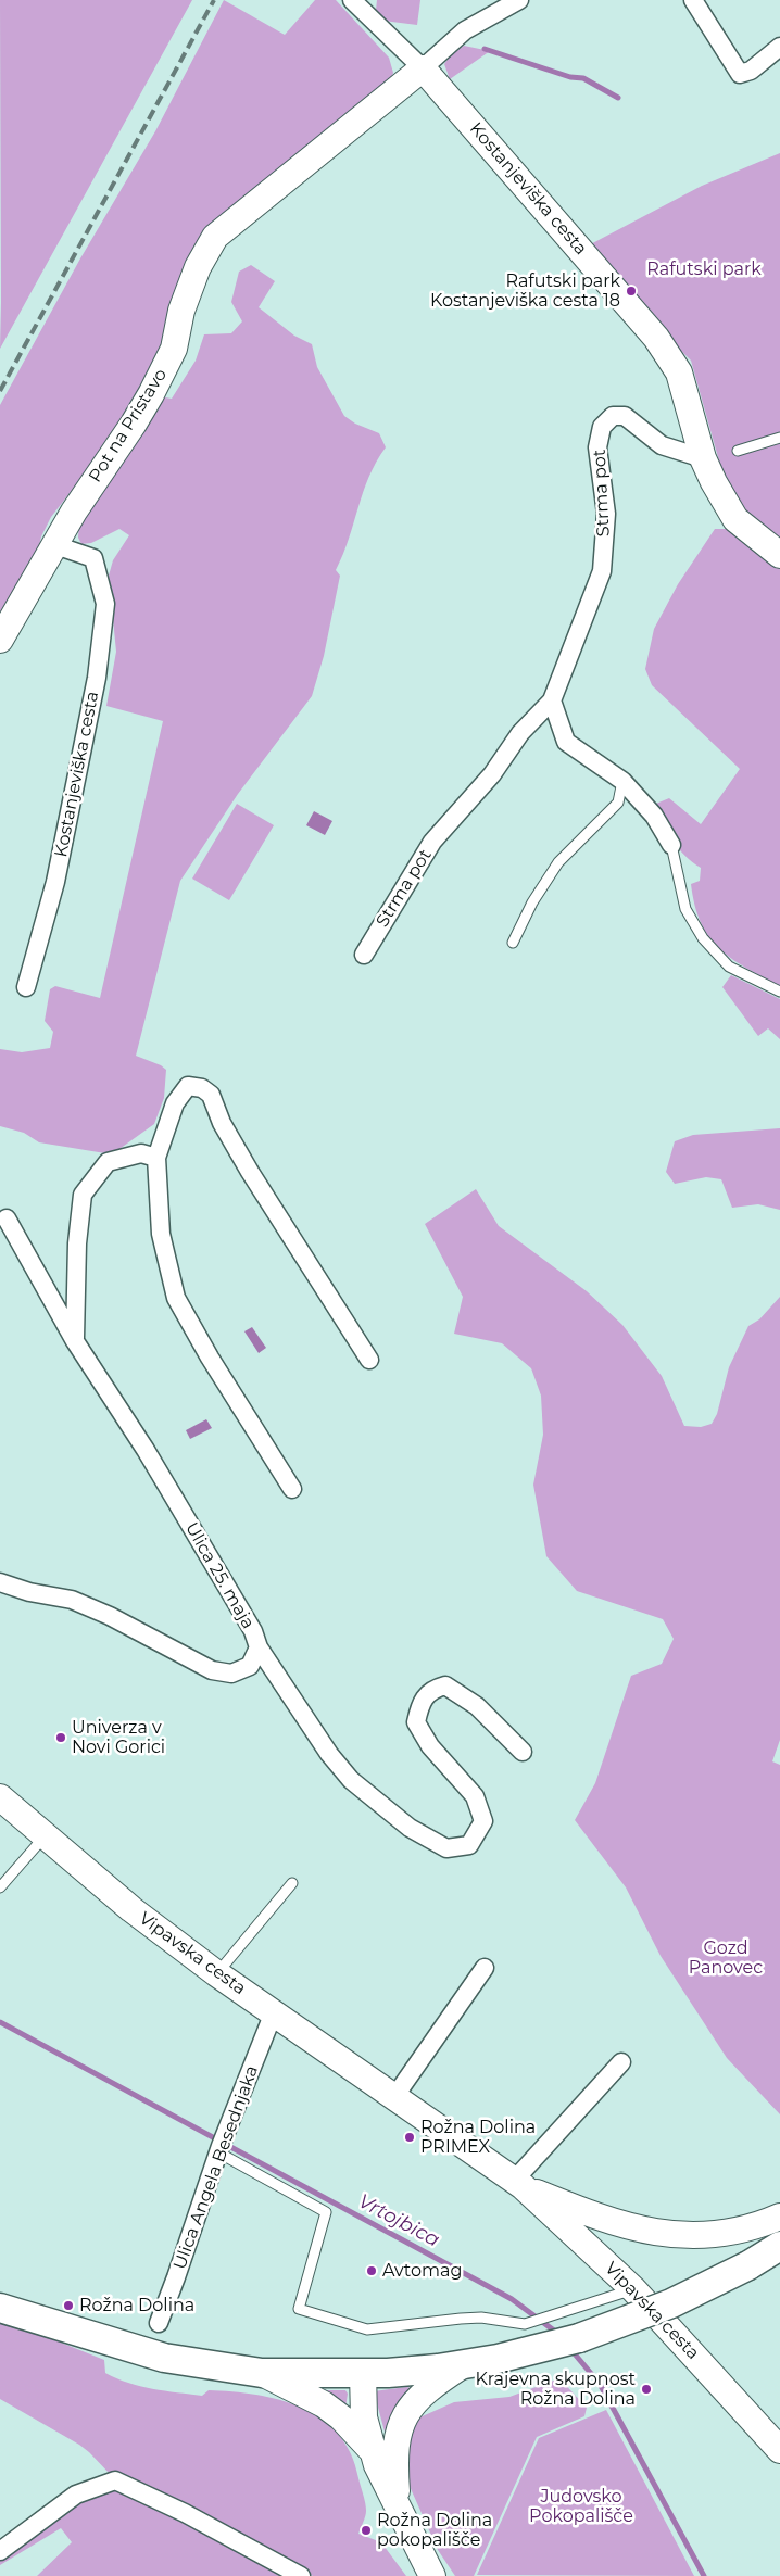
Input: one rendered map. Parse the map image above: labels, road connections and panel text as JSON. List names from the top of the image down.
{
  "streets": {
    "main road": ["Kostanjeviška cesta", "Pot na Pristavo", "Vipavska cesta"],
    "street": ["Strma pot", "Ulica 25. maja", "Ulica Angela Besednjaka"]
  },
  "crossings": [
    ["Kostanjeviška cesta", "Pot na Pristavo"],
    ["Kostanjeviška cesta", "Strma pot"],
    ["Vipavska cesta", "Ulica Angela Besednjaka"]
  ],
  "water": ["Vrtojbica"],
  "parks": ["Rafutski park", "Gozd Panovec", "Judovsko Pokopališče"],
  "places": [
    "Rafutski park Kostanjeviška cesta 18",
    "Univerza v Novi Gorici",
    "Rožna Dolina PRIMEX",
    "Avtomag",
    "Rožna Dolina",
    "Krajevna skupnost Rožna Dolina",
    "Rožna Dolina pokopališče"
  ]
}
